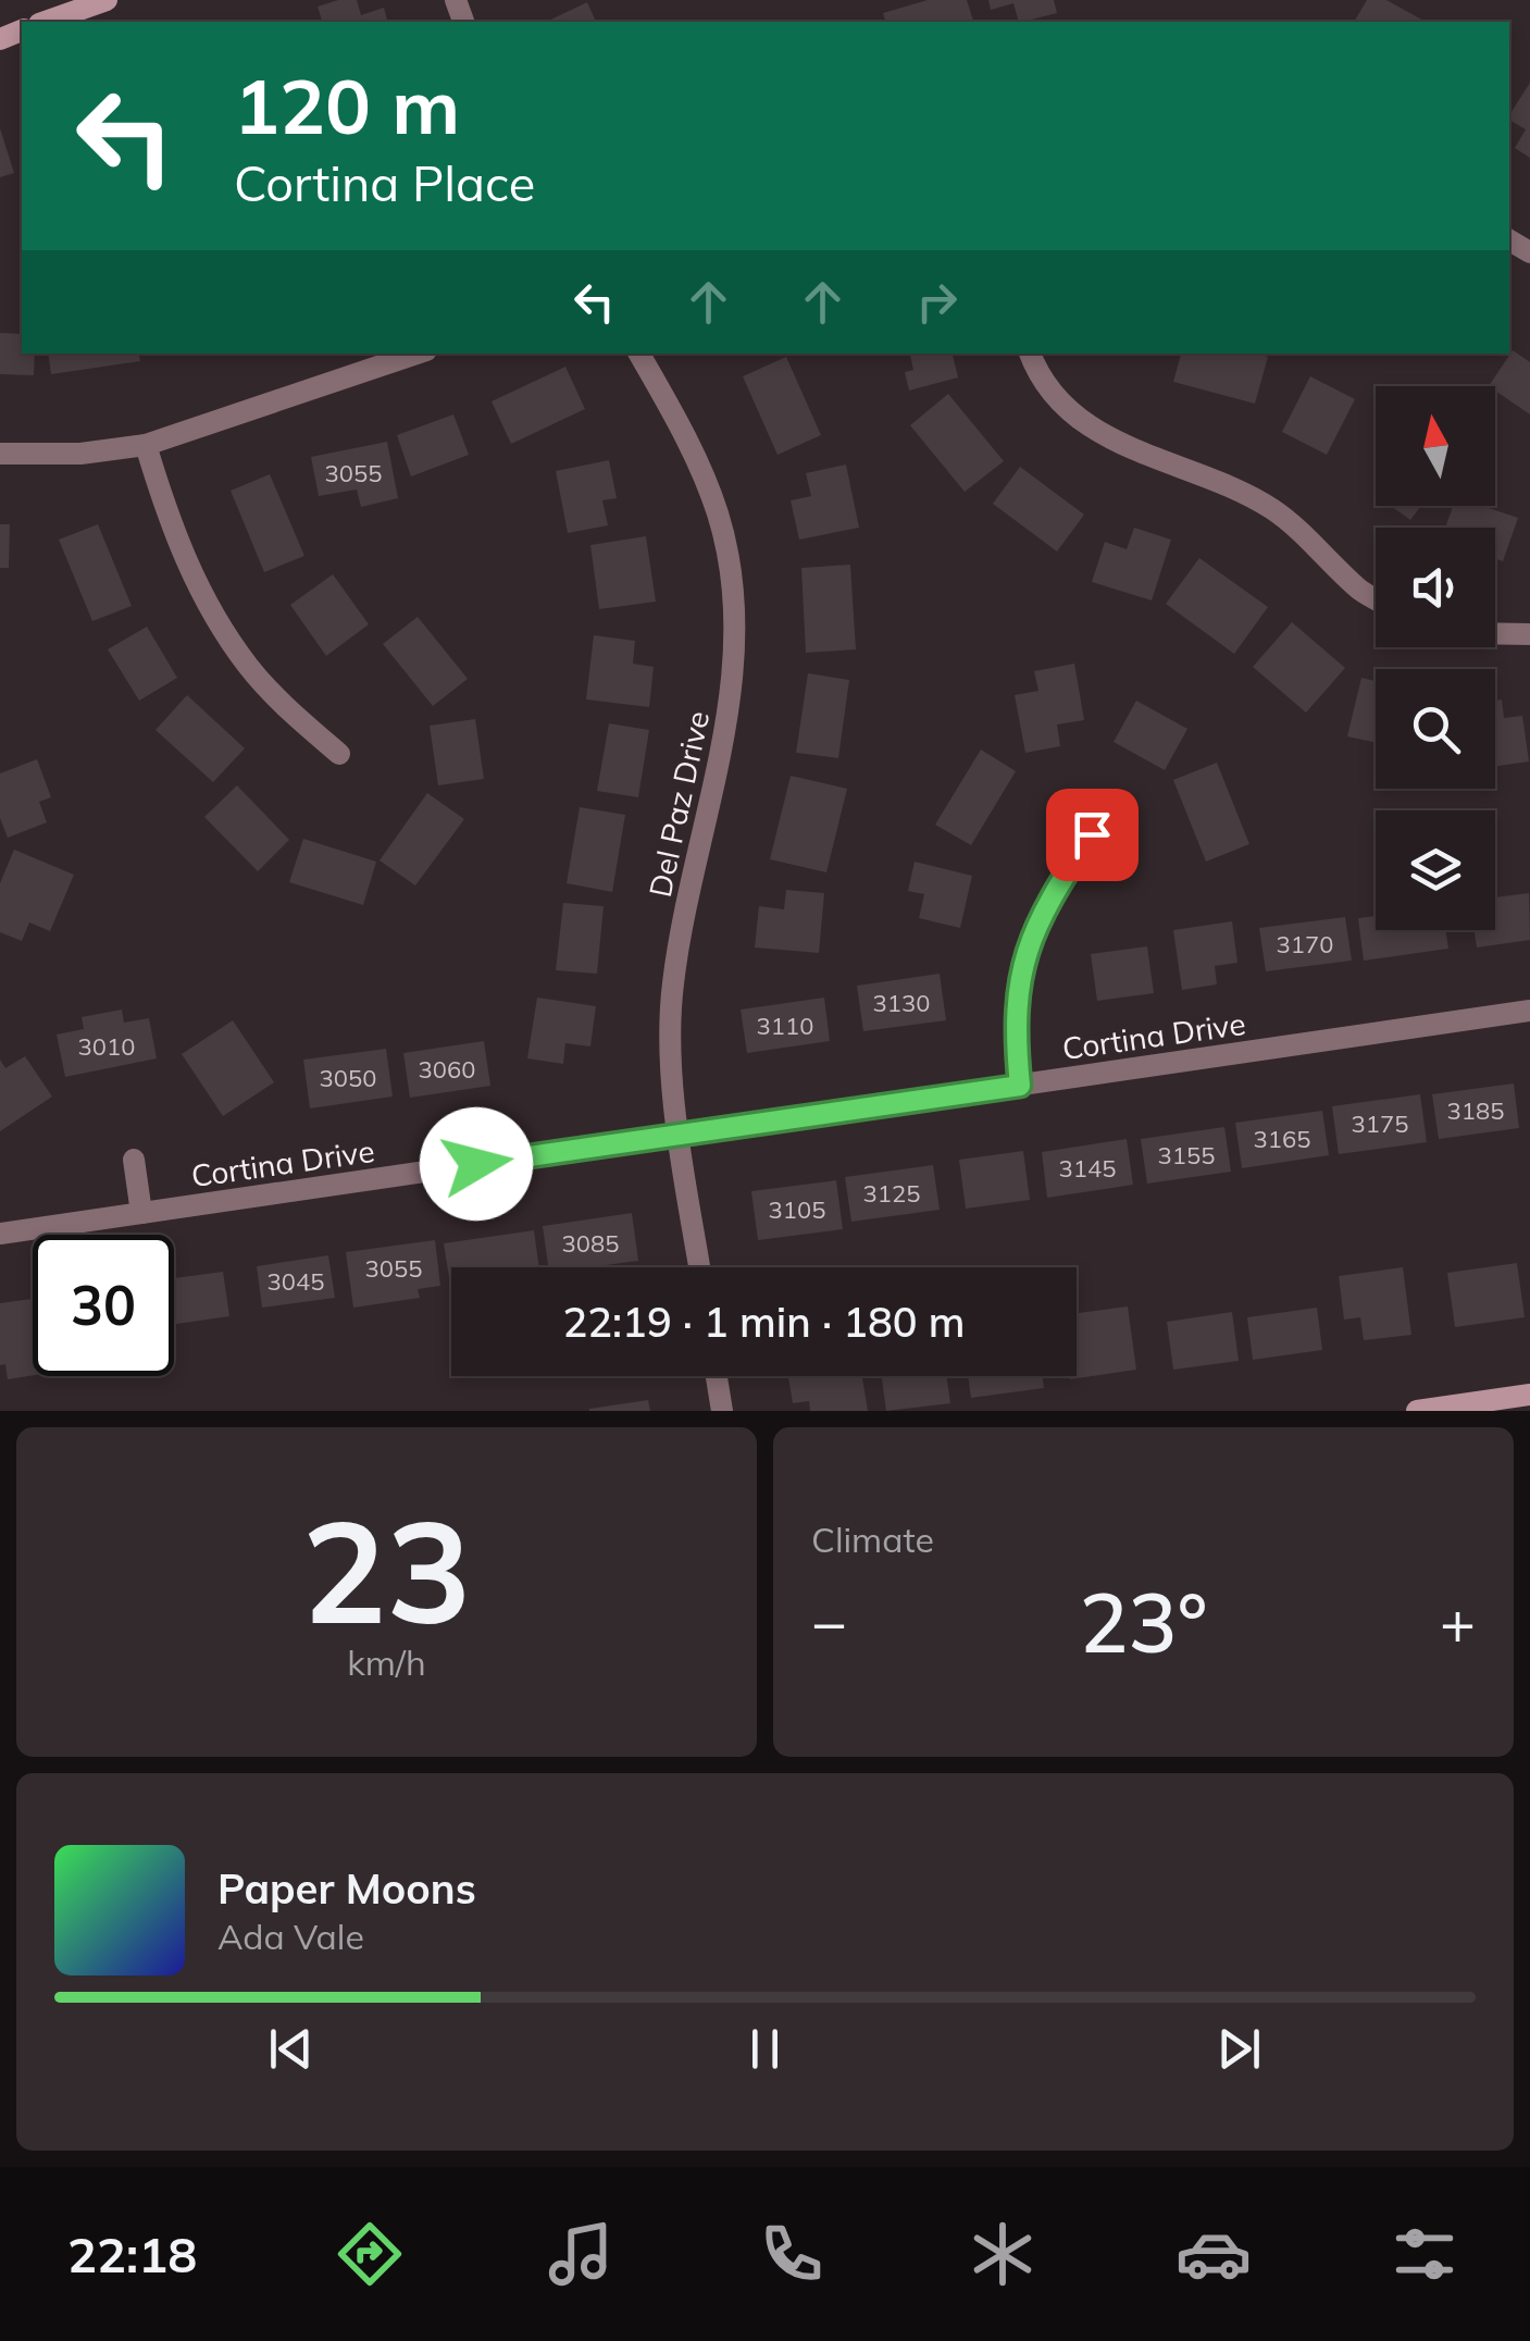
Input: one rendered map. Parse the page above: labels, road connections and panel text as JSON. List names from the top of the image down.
{
  "streets": {
    "street": ["Del Paz Drive", "Cortina Drive"]
  },
  "crossings": [
    ["Del Paz Drive", "Cortina Drive"]
  ],
  "house_numbers": [
    "3055",
    "3170",
    "3130",
    "3110",
    "3010",
    "3060",
    "3050",
    "3185",
    "3175",
    "3165",
    "3155",
    "3145",
    "3125",
    "3105",
    "3085",
    "3055",
    "3045"
  ],
  "north": "top",
  "page": {
    "turn": ["120 m", "Cortina Place"],
    "limit": "30",
    "trip": "22:19 · 1 min · 180 m",
    "tile": [
      ["23", "km/h"],
      "Climate"
    ],
    "heat": ["−", "23°", "+"],
    "song": ["Paper Moons", "Ada Vale"],
    "tabs": "22:18"
  }
}
